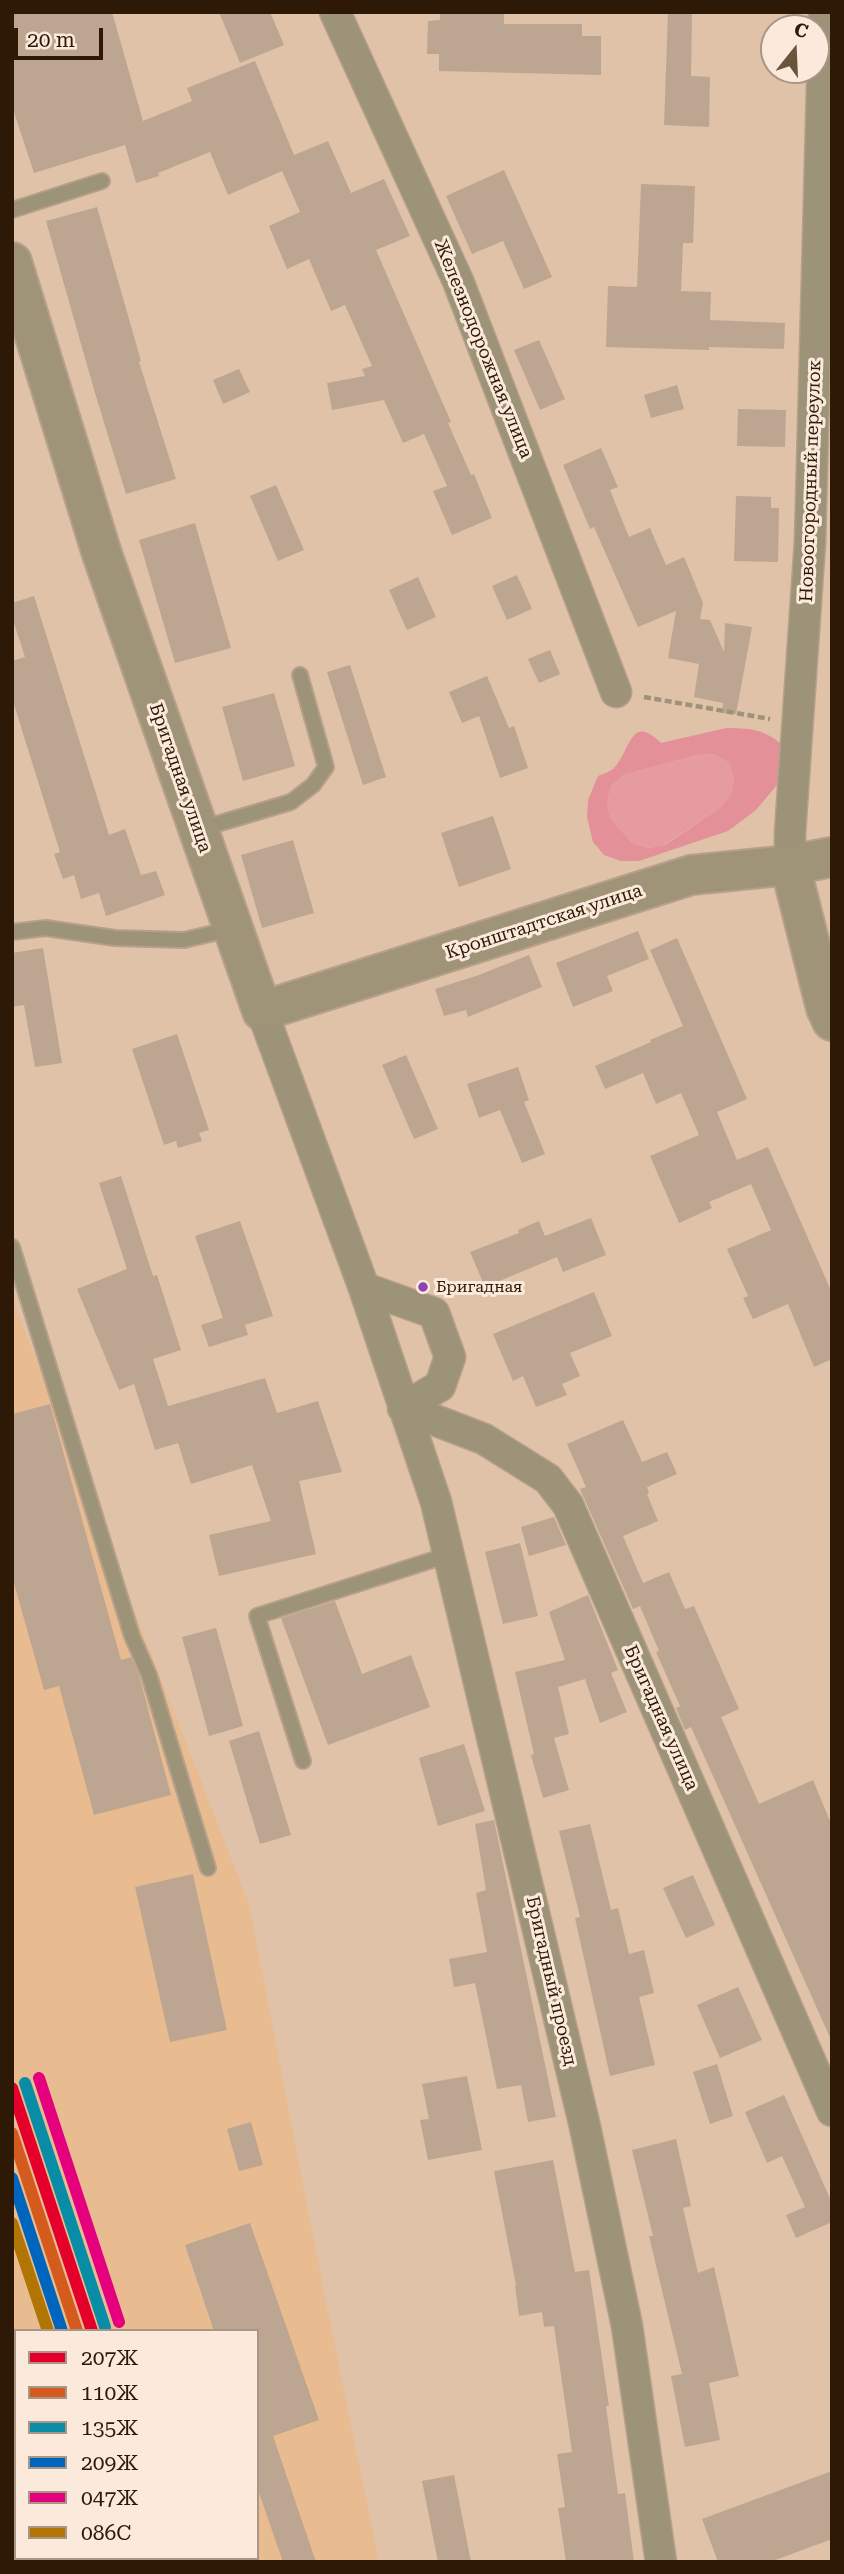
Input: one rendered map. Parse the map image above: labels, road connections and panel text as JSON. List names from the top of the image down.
{
  "streets": {
    "street": [
      "Железнодорожная улица",
      "Новоогородный переулок",
      "Бригадная улица",
      "Кронштадтская улица",
      "Бригадный проезд"
    ]
  },
  "crossings": [
    ["Новоогородный переулок", "Кронштадтская улица"],
    ["Бригадная улица", "Кронштадтская улица"],
    ["Бригадная улица", "Бригадный проезд"]
  ],
  "places": ["Бригадная"],
  "lines": [
    "transit line 047Ж",
    "transit line 135Ж",
    "transit line 207Ж",
    "transit line 110Ж",
    "transit line 209Ж",
    "transit line 086С"
  ],
  "legend": [
    "207Ж",
    "110Ж",
    "135Ж",
    "209Ж",
    "047Ж",
    "086С"
  ],
  "scale_bar": "20 m",
  "north": "top"
}
